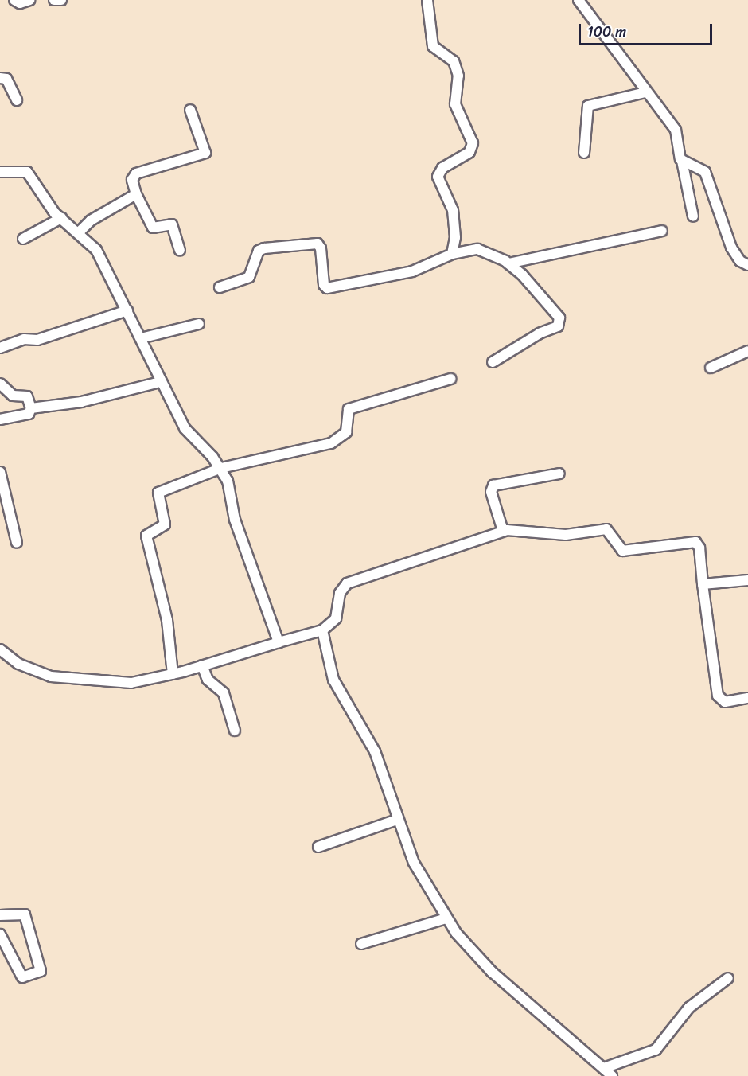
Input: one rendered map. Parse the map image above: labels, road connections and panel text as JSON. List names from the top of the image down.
{
  "scale_bar": "100 m"
}
